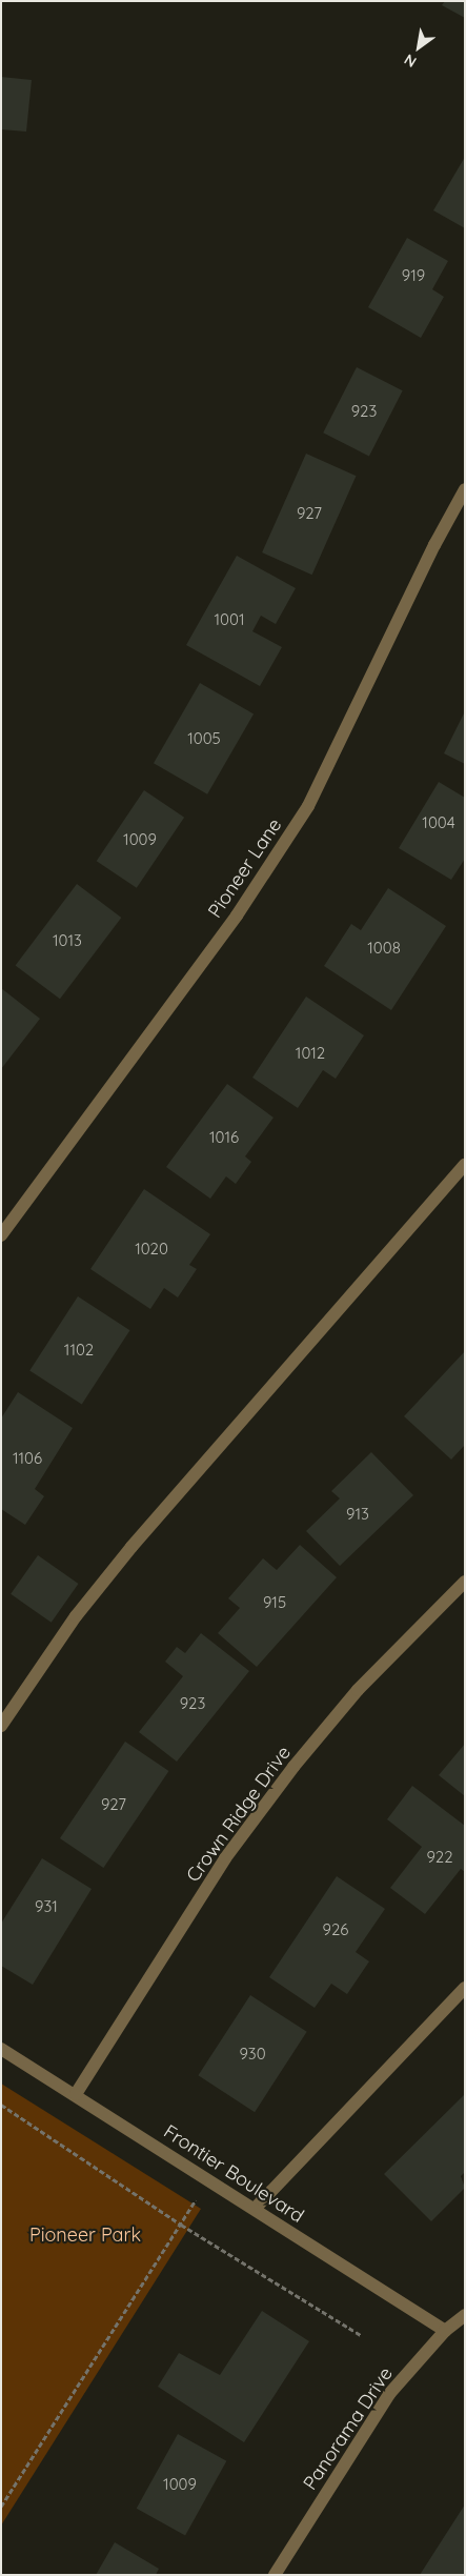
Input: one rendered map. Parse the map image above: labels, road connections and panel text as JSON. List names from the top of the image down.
{
  "streets": {
    "street": [
      "Pioneer Lane",
      "Crown Ridge Drive",
      "Frontier Boulevard",
      "Panorama Drive"
    ]
  },
  "crossings": [
    ["Crown Ridge Drive", "Frontier Boulevard"],
    ["Frontier Boulevard", "Panorama Drive"]
  ],
  "parks": ["Pioneer Park"],
  "house_numbers": [
    "919",
    "923",
    "927",
    "1001",
    "1005",
    "1004",
    "1009",
    "1013",
    "1008",
    "1012",
    "1016",
    "1020",
    "1102",
    "1106",
    "913",
    "915",
    "923",
    "927",
    "922",
    "931",
    "926",
    "930",
    "1009"
  ],
  "north": "bottom left"
}
